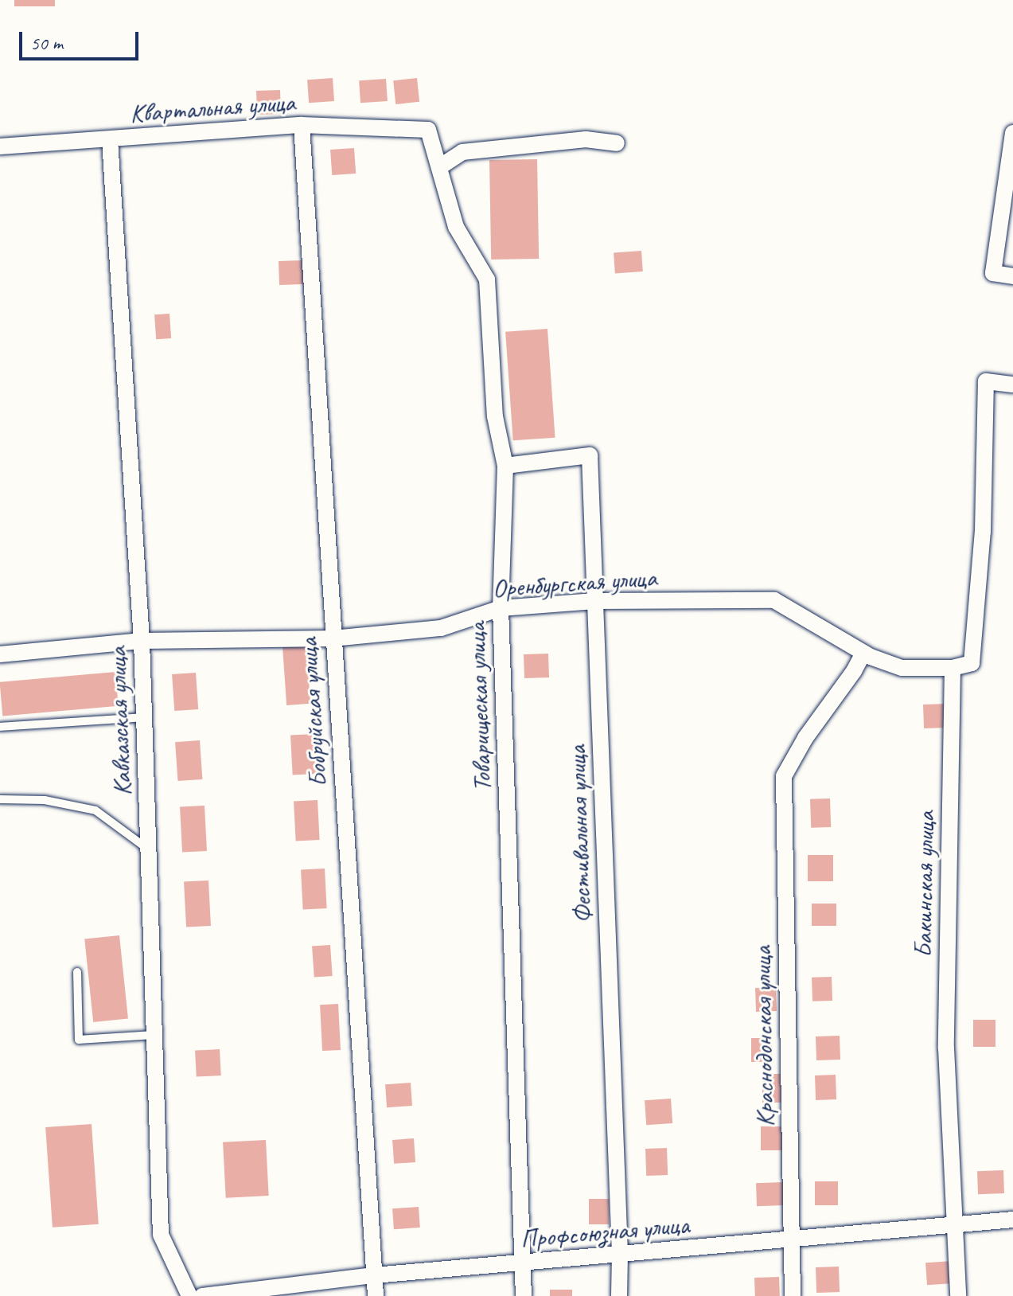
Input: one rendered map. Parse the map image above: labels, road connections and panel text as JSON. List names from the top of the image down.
{
  "streets": {
    "street": [
      "Квартальная улица",
      "Оренбургская улица",
      "Товарищеская улица",
      "Бобруйская улица",
      "Кавказская улица",
      "Фестивальная улица",
      "Бакинская улица",
      "Краснодонская улица",
      "Профсоюзная улица"
    ]
  },
  "crossings": [
    ["Квартальная улица", "Товарищеская улица"],
    ["Квартальная улица", "Бобруйская улица"],
    ["Квартальная улица", "Кавказская улица"],
    ["Оренбургская улица", "Товарищеская улица"],
    ["Оренбургская улица", "Бобруйская улица"],
    ["Оренбургская улица", "Кавказская улица"],
    ["Оренбургская улица", "Фестивальная улица"],
    ["Оренбургская улица", "Краснодонская улица"],
    ["Товарищеская улица", "Фестивальная улица"],
    ["Товарищеская улица", "Профсоюзная улица"],
    ["Бобруйская улица", "Профсоюзная улица"],
    ["Фестивальная улица", "Профсоюзная улица"],
    ["Бакинская улица", "Профсоюзная улица"],
    ["Краснодонская улица", "Профсоюзная улица"]
  ],
  "scale_bar": "50 m"
}
